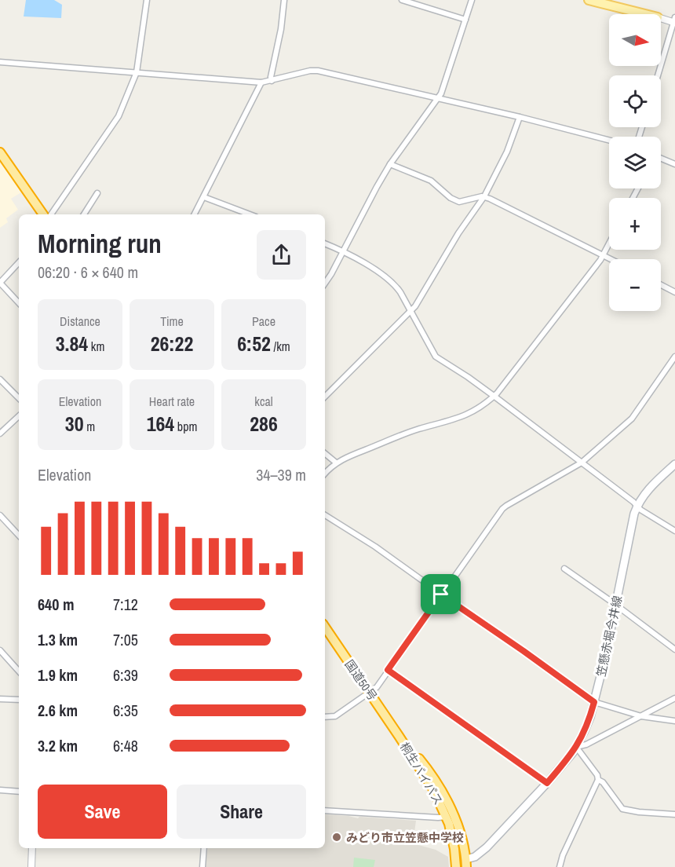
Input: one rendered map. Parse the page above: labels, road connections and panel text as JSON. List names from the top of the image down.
{
  "streets": {
    "highway": ["国道50号", "桐生バイパス"],
    "main road": ["笠懸赤堀今井線"]
  },
  "crossings": [
    ["笠懸赤堀今井線", "桐生バイパス"],
    ["国道50号", "桐生バイパス"]
  ],
  "places": ["みどり市立笠懸中学校"],
  "north": "right",
  "page": {
    "map_buttons": ["+", "−"],
    "heading": ["Morning run", "06:20 · 6 × 640 m"],
    "stats": [
      ["Distance", "3.84 km"],
      ["Time", "26:22"],
      ["Pace", "6:52 /km"],
      ["Elevation", "30 m"],
      ["Heart rate", "164 bpm"],
      ["kcal", "286"]
    ],
    "chart": ["Elevation", "34–39 m"],
    "list": [
      {
        "name": "640 m",
        "note": "7:12"
      },
      {
        "name": "1.3 km",
        "note": "7:05"
      },
      {
        "name": "1.9 km",
        "note": "6:39"
      },
      {
        "name": "2.6 km",
        "note": "6:35"
      },
      {
        "name": "3.2 km",
        "note": "6:48"
      }
    ],
    "buttons": ["Save", "Share"]
  }
}
